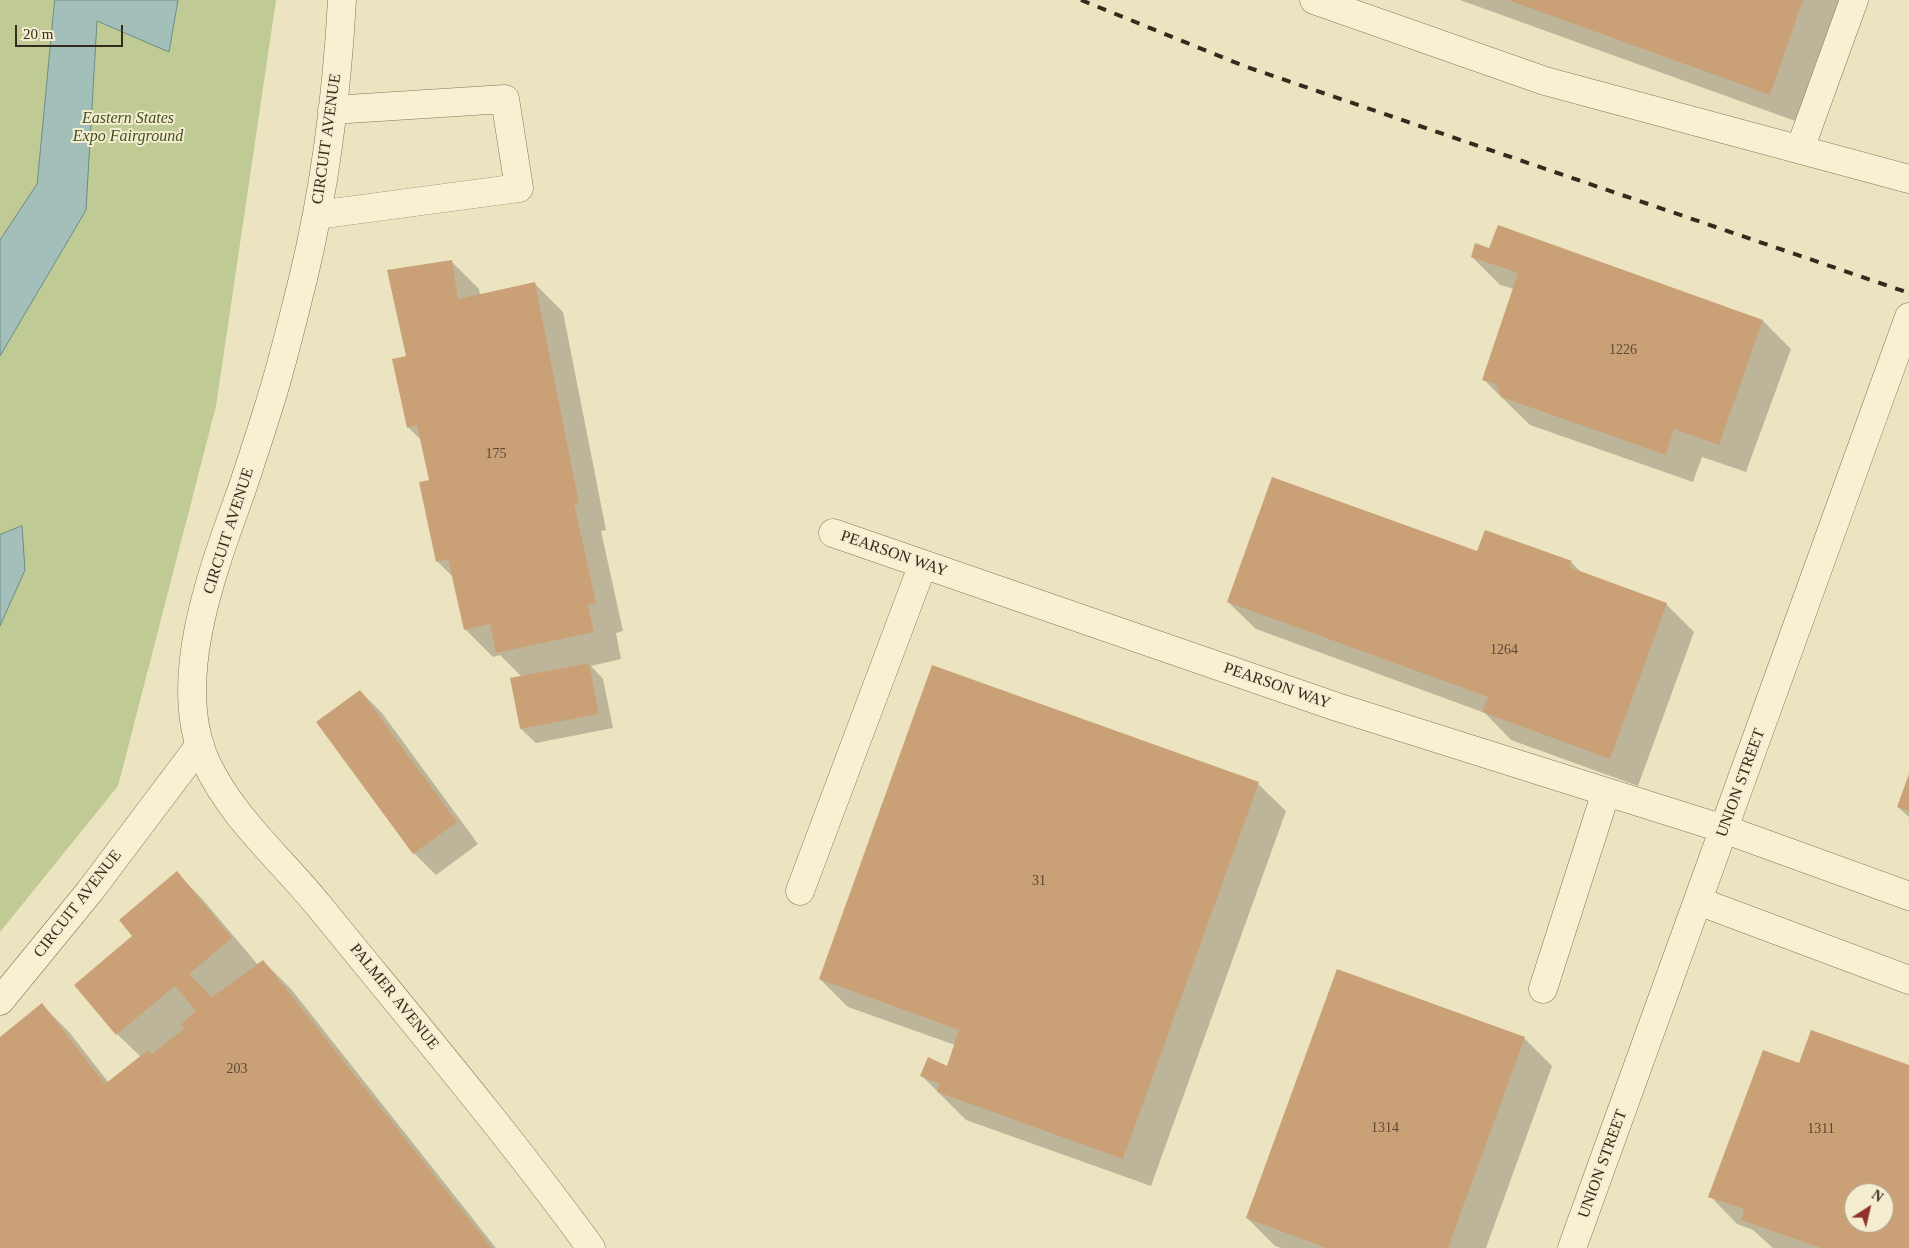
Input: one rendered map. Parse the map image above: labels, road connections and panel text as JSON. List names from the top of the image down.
{
  "streets": {
    "street": [
      "CIRCUIT AVENUE",
      "PEARSON WAY",
      "UNION STREET",
      "PALMER AVENUE"
    ]
  },
  "crossings": [
    ["CIRCUIT AVENUE", "PALMER AVENUE"],
    ["PEARSON WAY", "UNION STREET"]
  ],
  "parks": ["Eastern States Expo Fairground"],
  "house_numbers": [
    "1226",
    "175",
    "1264",
    "31",
    "203",
    "1314",
    "1311"
  ],
  "scale_bar": "20 m",
  "north": "top right"
}
